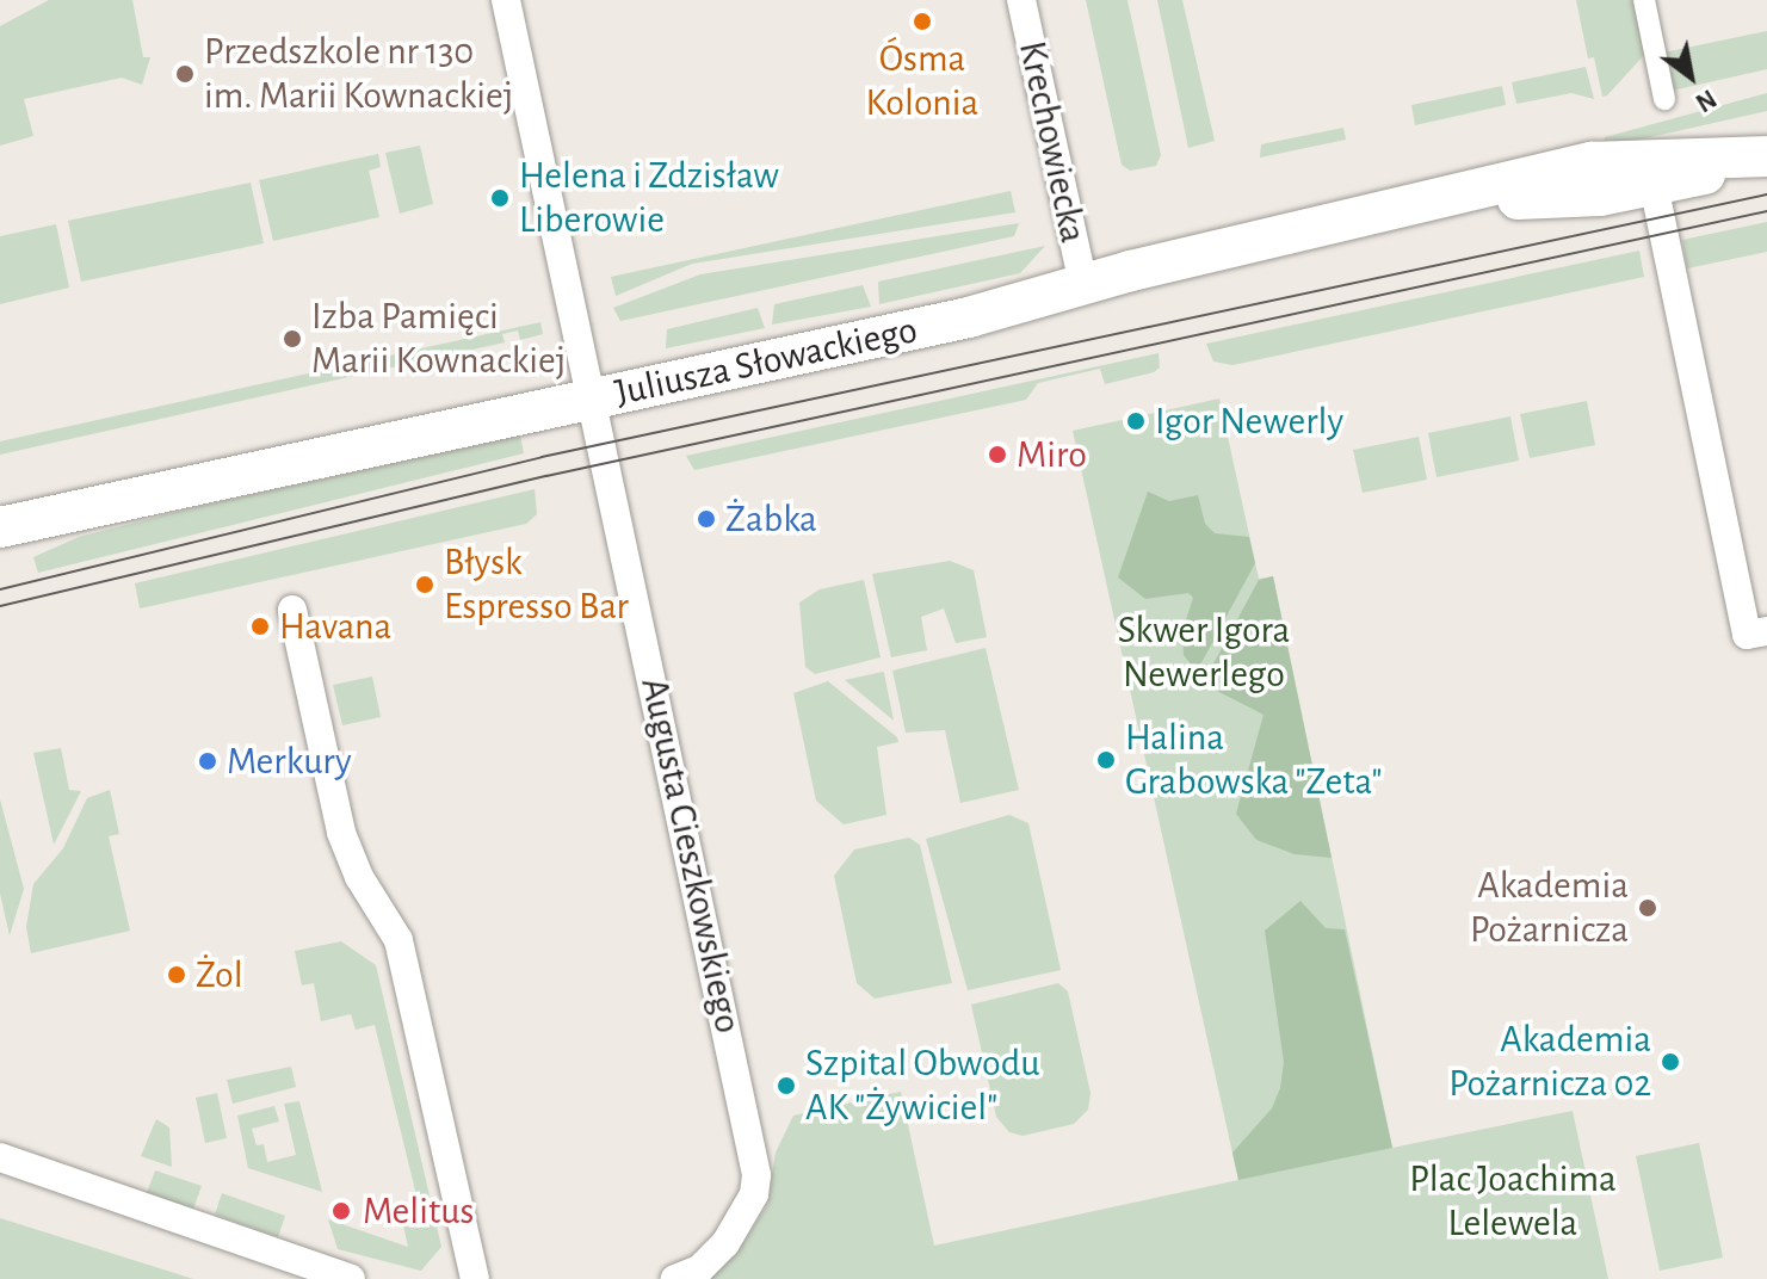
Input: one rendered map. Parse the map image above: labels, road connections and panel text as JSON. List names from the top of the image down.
{
  "streets": {
    "main road": ["Juliusza Słowackiego"],
    "street": ["Krechowiecka", "Augusta Cieszkowskiego"]
  },
  "crossings": [
    ["Krechowiecka", "Juliusza Słowackiego"],
    ["Juliusza Słowackiego", "Augusta Cieszkowskiego"]
  ],
  "parks": ["Skwer Igora Newerlego", "Plac Joachima Lelewela"],
  "places": [
    "Ósma Kolonia",
    "Przedszkole nr 130 im. Marii Kownackiej",
    "Helena i Zdzisław Liberowie",
    "Izba Pamięci Marii Kownackiej",
    "Igor Newerly",
    "Miro",
    "Żabka",
    "Błysk Espresso Bar",
    "Havana",
    "Halina Grabowska \"Zeta\"",
    "Merkury",
    "Akademia Pożarnicza",
    "Żol",
    "Akademia Pożarnicza 02",
    "Szpital Obwodu AK \"Żywiciel\"",
    "Melitus"
  ],
  "north": "bottom right"
}
